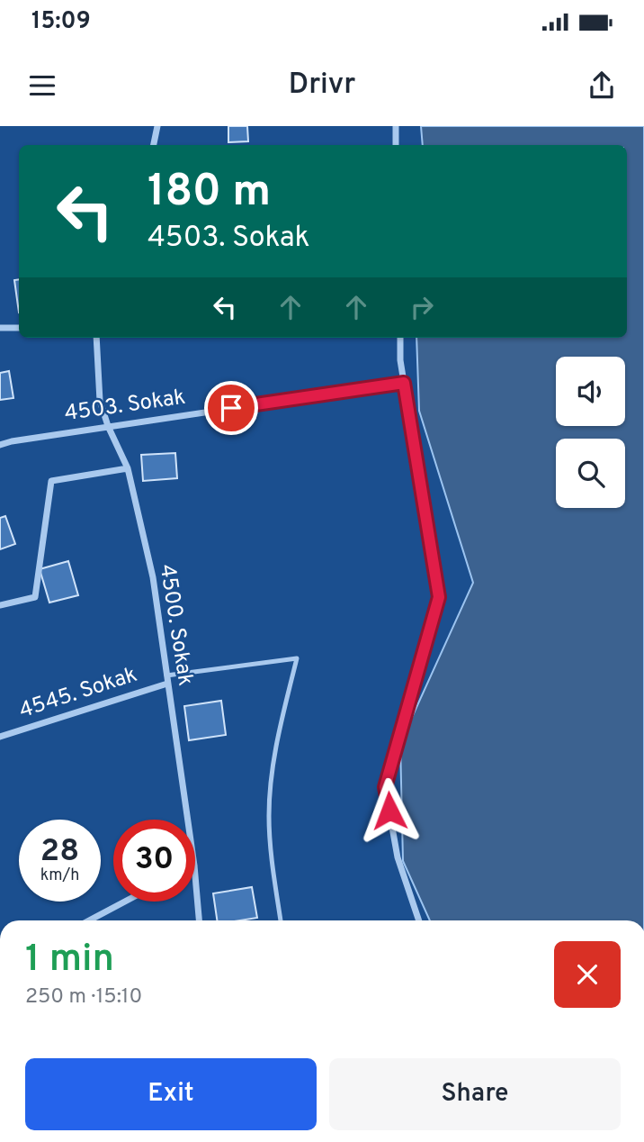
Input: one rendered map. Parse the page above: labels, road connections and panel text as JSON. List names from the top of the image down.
{
  "streets": {
    "street": ["4503. Sokak", "4500. Sokak", "4545. Sokak"]
  },
  "crossings": [
    ["4503. Sokak", "4500. Sokak"],
    ["4500. Sokak", "4545. Sokak"]
  ],
  "page": {
    "status": "15:09",
    "header": "Drivr",
    "turn": ["180 m", "4503. Sokak"],
    "speed": "28 km/h",
    "limit": "30",
    "heading": ["1 min", "250 m · 15:10"],
    "buttons": ["Exit", "Share"]
  }
}
